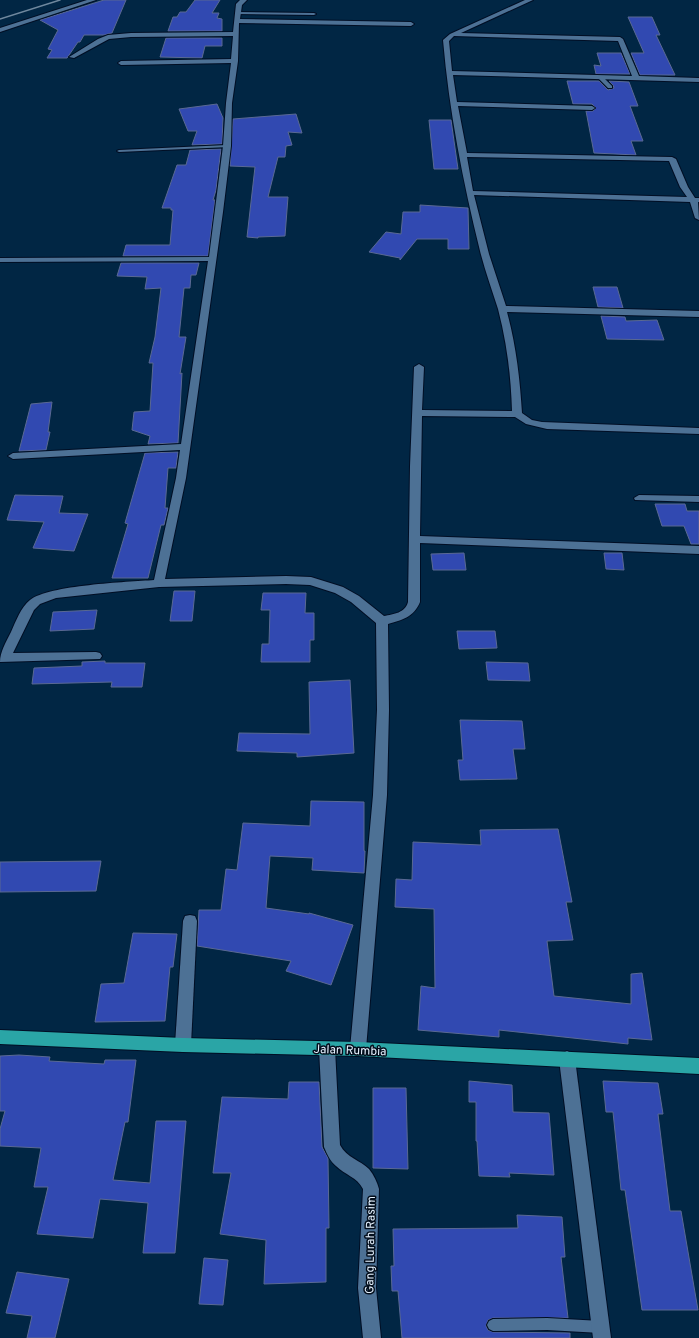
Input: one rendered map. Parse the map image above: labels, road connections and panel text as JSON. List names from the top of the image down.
{
  "streets": {
    "highway": ["Jalan Rumbia"],
    "street": ["Gang Lurah Rasim"]
  },
  "crossings": [
    ["Jalan Rumbia", "Gang Lurah Rasim"]
  ]
}
